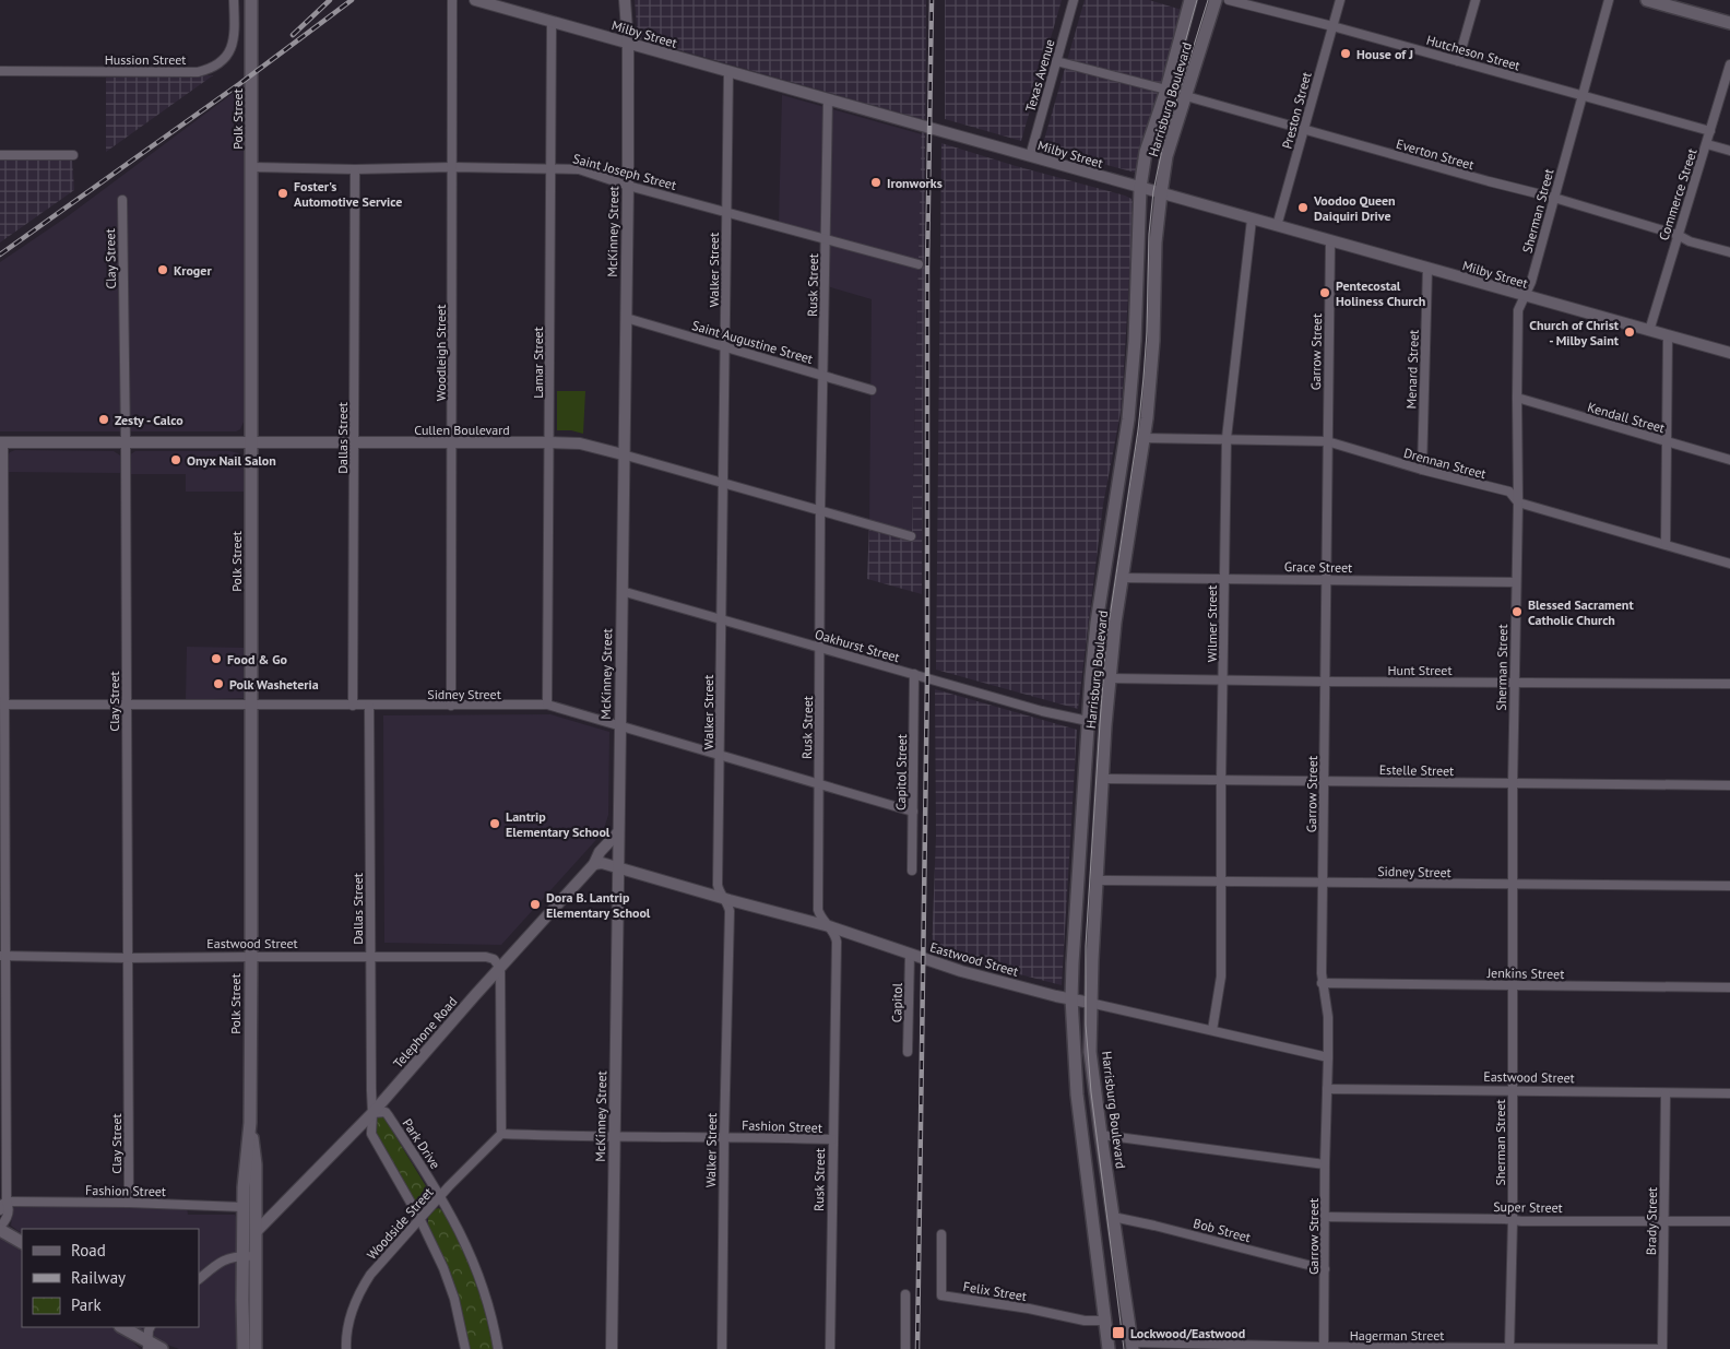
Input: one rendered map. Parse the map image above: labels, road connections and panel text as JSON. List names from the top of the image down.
{
  "streets": {
    "main road": ["Harrisburg Boulevard", "Polk Street"],
    "street": [
      "Milby Street",
      "Hutcheson Street",
      "Hussion Street",
      "Texas Avenue",
      "Preston Street",
      "Everton Street",
      "Saint Joseph Street",
      "Commerce Street",
      "Sherman Street",
      "McKinney Street",
      "Clay Street",
      "Walker Street",
      "Rusk Street",
      "Saint Augustine Street",
      "Garrow Street",
      "Woodleigh Street",
      "Lamar Street",
      "Menard Street",
      "Kendall Street",
      "Cullen Boulevard",
      "Dallas Street",
      "Drennan Street",
      "Grace Street",
      "Wilmer Street",
      "Oakhurst Street",
      "Hunt Street",
      "Sidney Street",
      "Estelle Street",
      "Capitol Street",
      "Eastwood Street",
      "Jenkins Street",
      "Capitol",
      "Telephone Road",
      "Fashion Street",
      "Park Drive",
      "Super Street",
      "Brady Street",
      "Woodside Street",
      "Bob Street",
      "Felix Street",
      "Hagerman Street"
    ]
  },
  "crossings": [
    ["Milby Street", "Texas Avenue"],
    ["Milby Street", "Harrisburg Boulevard"],
    ["Milby Street", "Preston Street"],
    ["Milby Street", "Commerce Street"],
    ["Milby Street", "Sherman Street"],
    ["Milby Street", "McKinney Street"],
    ["Milby Street", "Walker Street"],
    ["Milby Street", "Rusk Street"],
    ["Milby Street", "Garrow Street"],
    ["Milby Street", "Lamar Street"],
    ["Milby Street", "Menard Street"],
    ["Milby Street", "Wilmer Street"],
    ["Hutcheson Street", "Preston Street"],
    ["Hutcheson Street", "Commerce Street"],
    ["Hutcheson Street", "Sherman Street"],
    ["Harrisburg Boulevard", "Everton Street"],
    ["Harrisburg Boulevard", "Drennan Street"],
    ["Harrisburg Boulevard", "Grace Street"],
    ["Harrisburg Boulevard", "Oakhurst Street"],
    ["Harrisburg Boulevard", "Hunt Street"],
    ["Harrisburg Boulevard", "Sidney Street"],
    ["Harrisburg Boulevard", "Estelle Street"],
    ["Harrisburg Boulevard", "Eastwood Street"],
    ["Harrisburg Boulevard", "Bob Street"],
    ["Harrisburg Boulevard", "Felix Street"],
    ["Harrisburg Boulevard", "Hagerman Street"],
    ["Preston Street", "Everton Street"],
    ["Polk Street", "Saint Joseph Street"],
    ["Polk Street", "Cullen Boulevard"],
    ["Polk Street", "Sidney Street"],
    ["Polk Street", "Eastwood Street"],
    ["Polk Street", "Telephone Road"],
    ["Polk Street", "Fashion Street"],
    ["Everton Street", "Commerce Street"],
    ["Everton Street", "Sherman Street"],
    ["Saint Joseph Street", "McKinney Street"],
    ["Saint Joseph Street", "Walker Street"],
    ["Saint Joseph Street", "Rusk Street"],
    ["Saint Joseph Street", "Woodleigh Street"],
    ["Saint Joseph Street", "Lamar Street"],
    ["Saint Joseph Street", "Dallas Street"],
    ["Commerce Street", "Kendall Street"],
    ["Commerce Street", "Drennan Street"],
    ["Sherman Street", "Kendall Street"],
    ["Sherman Street", "Drennan Street"],
    ["Sherman Street", "Grace Street"],
    ["Sherman Street", "Hunt Street"],
    ["Sherman Street", "Sidney Street"],
    ["Sherman Street", "Estelle Street"],
    ["Sherman Street", "Eastwood Street"],
    ["Sherman Street", "Jenkins Street"],
    ["Sherman Street", "Super Street"],
    ["Sherman Street", "Hagerman Street"],
    ["McKinney Street", "Saint Augustine Street"],
    ["McKinney Street", "Cullen Boulevard"],
    ["McKinney Street", "Oakhurst Street"],
    ["McKinney Street", "Sidney Street"],
    ["McKinney Street", "Eastwood Street"],
    ["McKinney Street", "Telephone Road"],
    ["McKinney Street", "Fashion Street"],
    ["Clay Street", "Cullen Boulevard"],
    ["Clay Street", "Sidney Street"],
    ["Clay Street", "Eastwood Street"],
    ["Clay Street", "Fashion Street"],
    ["Walker Street", "Saint Augustine Street"],
    ["Walker Street", "Cullen Boulevard"],
    ["Walker Street", "Oakhurst Street"],
    ["Walker Street", "Sidney Street"],
    ["Walker Street", "Eastwood Street"],
    ["Walker Street", "Fashion Street"],
    ["Rusk Street", "Saint Augustine Street"],
    ["Rusk Street", "Cullen Boulevard"],
    ["Rusk Street", "Oakhurst Street"],
    ["Rusk Street", "Sidney Street"],
    ["Rusk Street", "Eastwood Street"],
    ["Rusk Street", "Fashion Street"],
    ["Garrow Street", "Drennan Street"],
    ["Garrow Street", "Grace Street"],
    ["Garrow Street", "Hunt Street"],
    ["Garrow Street", "Sidney Street"],
    ["Garrow Street", "Estelle Street"],
    ["Garrow Street", "Eastwood Street"],
    ["Garrow Street", "Jenkins Street"],
    ["Garrow Street", "Super Street"],
    ["Garrow Street", "Bob Street"],
    ["Garrow Street", "Hagerman Street"],
    ["Woodleigh Street", "Cullen Boulevard"],
    ["Woodleigh Street", "Sidney Street"],
    ["Lamar Street", "Cullen Boulevard"],
    ["Lamar Street", "Sidney Street"],
    ["Menard Street", "Drennan Street"],
    ["Cullen Boulevard", "Dallas Street"],
    ["Dallas Street", "Sidney Street"],
    ["Dallas Street", "Eastwood Street"],
    ["Dallas Street", "Telephone Road"],
    ["Dallas Street", "Park Drive"],
    ["Drennan Street", "Wilmer Street"],
    ["Grace Street", "Wilmer Street"],
    ["Wilmer Street", "Hunt Street"],
    ["Wilmer Street", "Sidney Street"],
    ["Wilmer Street", "Estelle Street"],
    ["Wilmer Street", "Eastwood Street"],
    ["Oakhurst Street", "Capitol Street"],
    ["Sidney Street", "Capitol Street"],
    ["Eastwood Street", "Capitol"],
    ["Eastwood Street", "Telephone Road"],
    ["Eastwood Street", "Brady Street"],
    ["Telephone Road", "Park Drive"],
    ["Fashion Street", "Woodside Street"],
    ["Park Drive", "Woodside Street"],
    ["Super Street", "Brady Street"],
    ["Brady Street", "Hagerman Street"]
  ],
  "places": {
    "other": [
      "House of J",
      "Ironworks",
      "Foster's Automotive Service",
      "Voodoo Queen Daiquiri Drive",
      "Kroger",
      "Pentecostal Holiness Church",
      "Church of Christ - Milby Saint",
      "Zesty - Calco",
      "Onyx Nail Salon",
      "Blessed Sacrament Catholic Church",
      "Food & Go",
      "Polk Washeteria",
      "Lantrip Elementary School",
      "Dora B. Lantrip Elementary School"
    ],
    "transit": ["Lockwood/Eastwood"]
  },
  "legend": ["Road", "Railway", "Park"]
}
